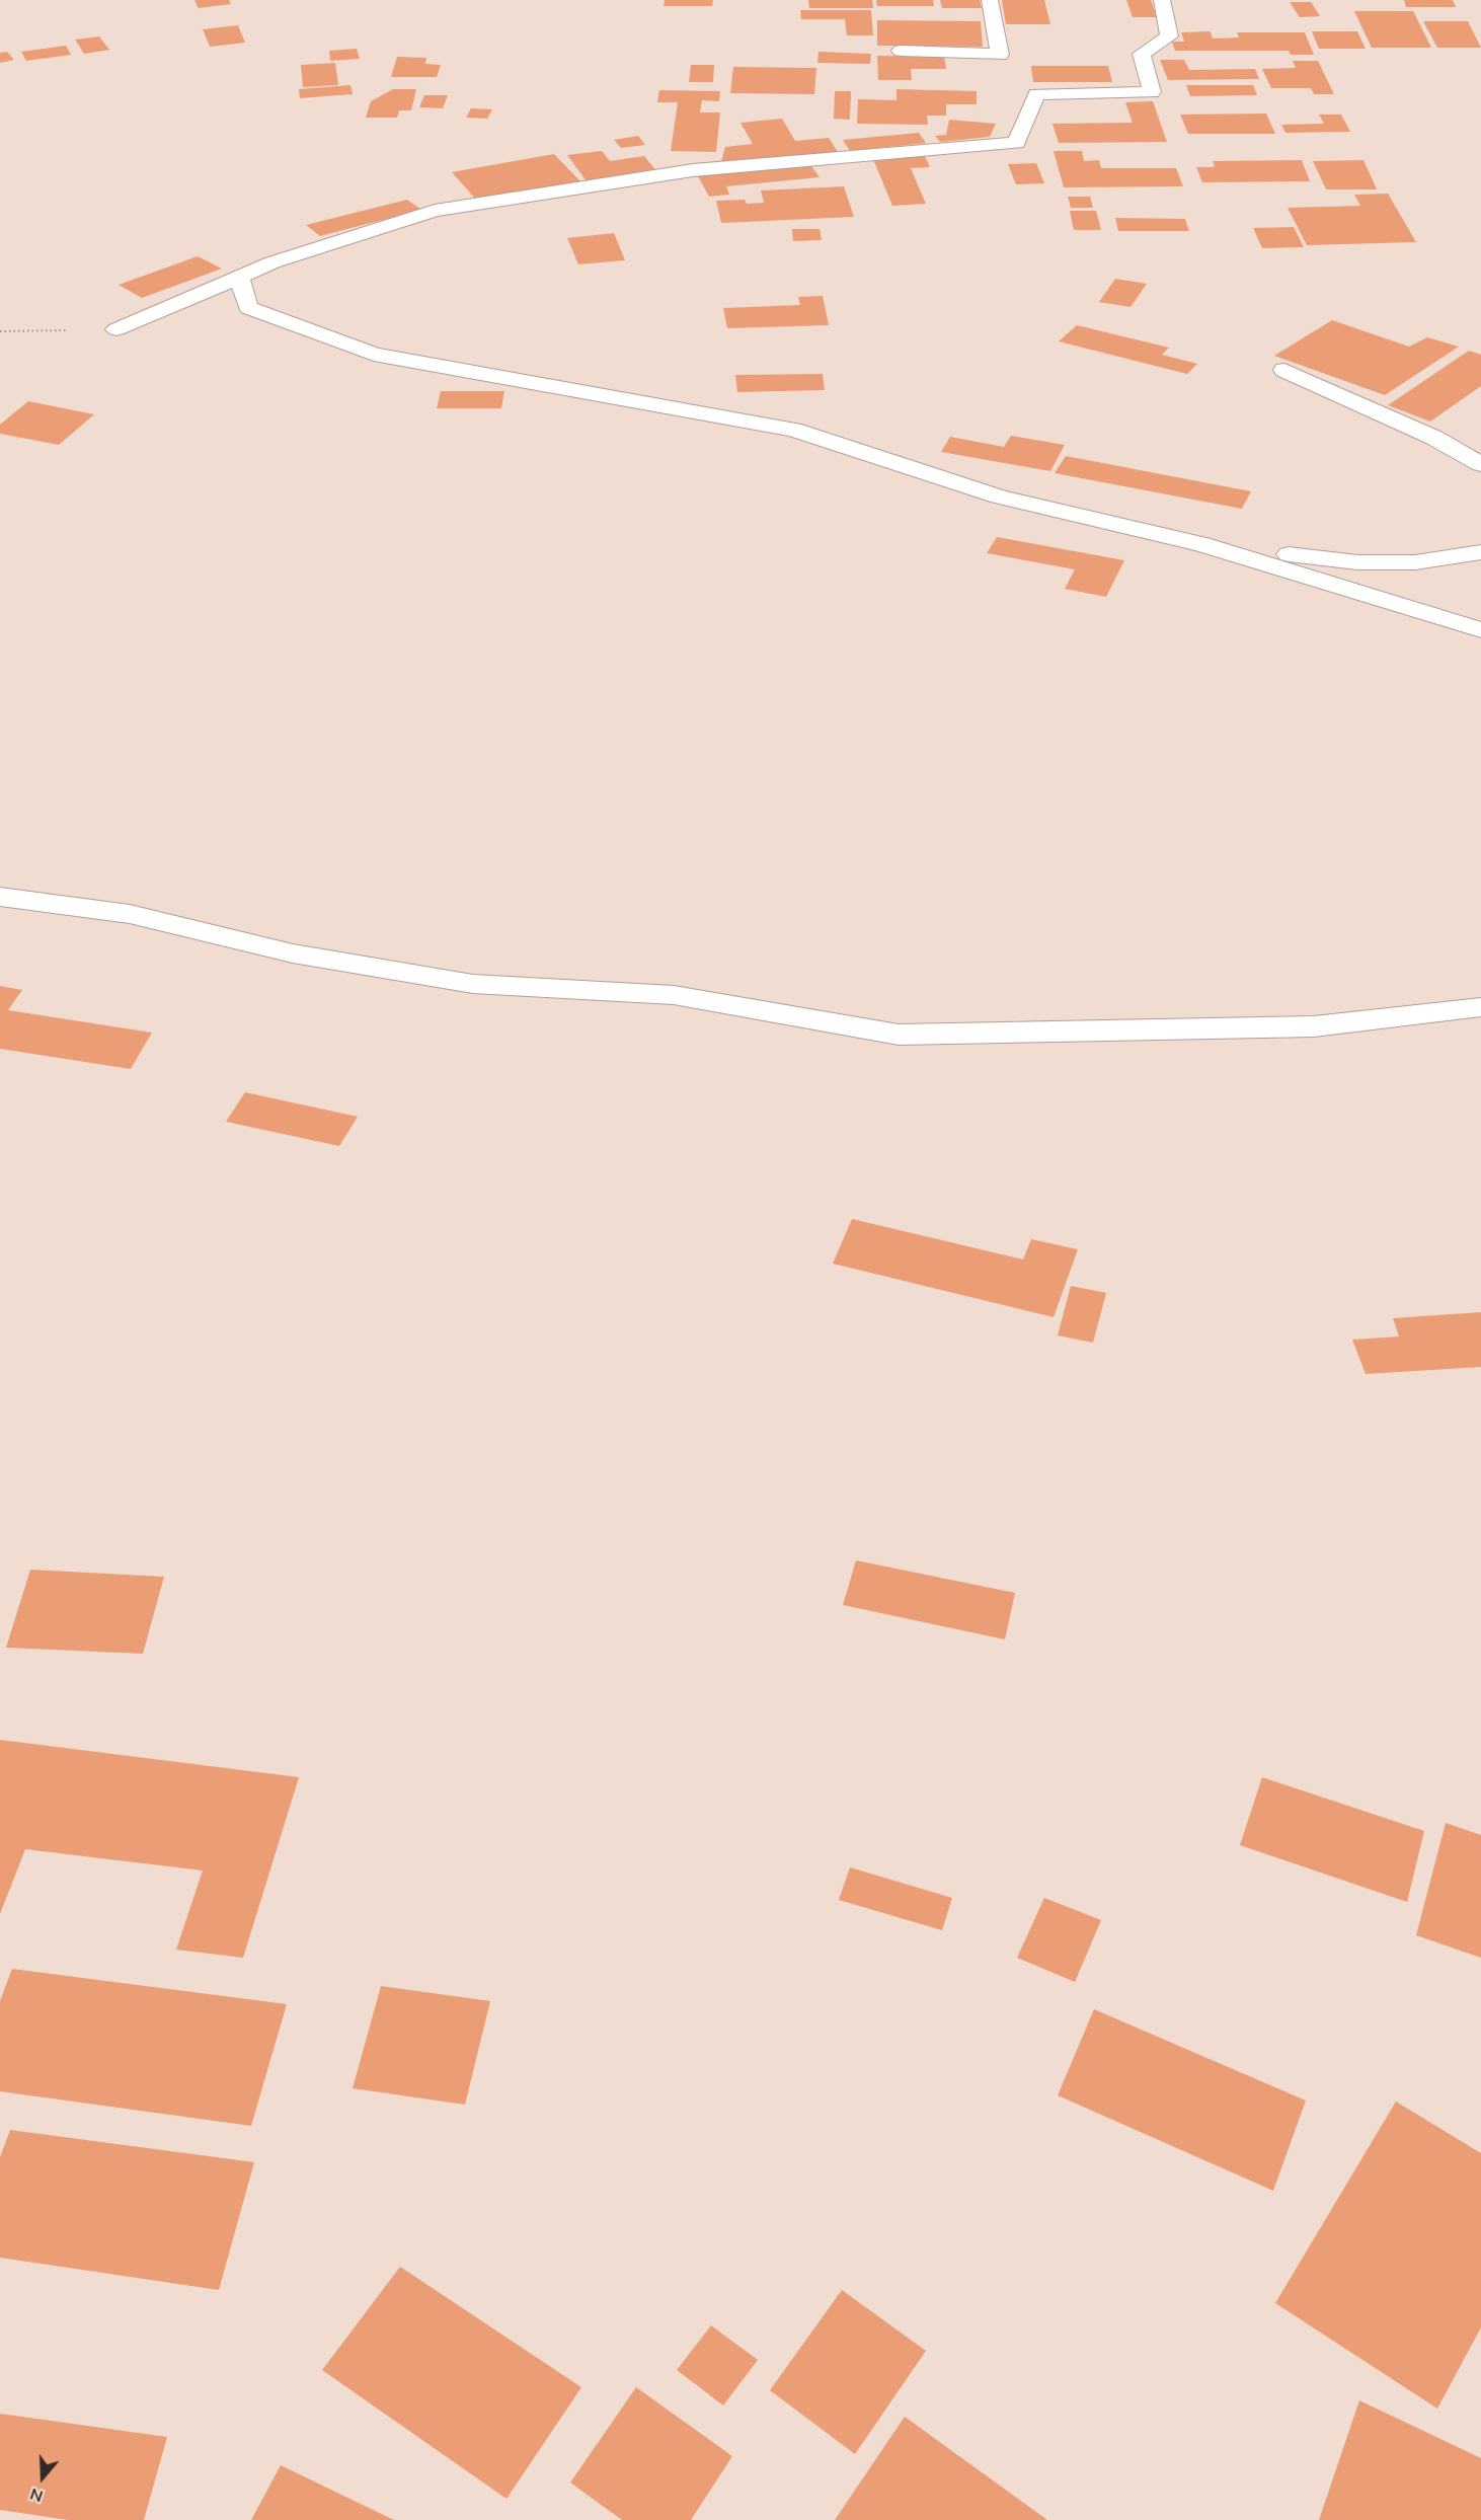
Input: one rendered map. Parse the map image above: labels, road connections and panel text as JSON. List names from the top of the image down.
{
  "north": "bottom"
}
